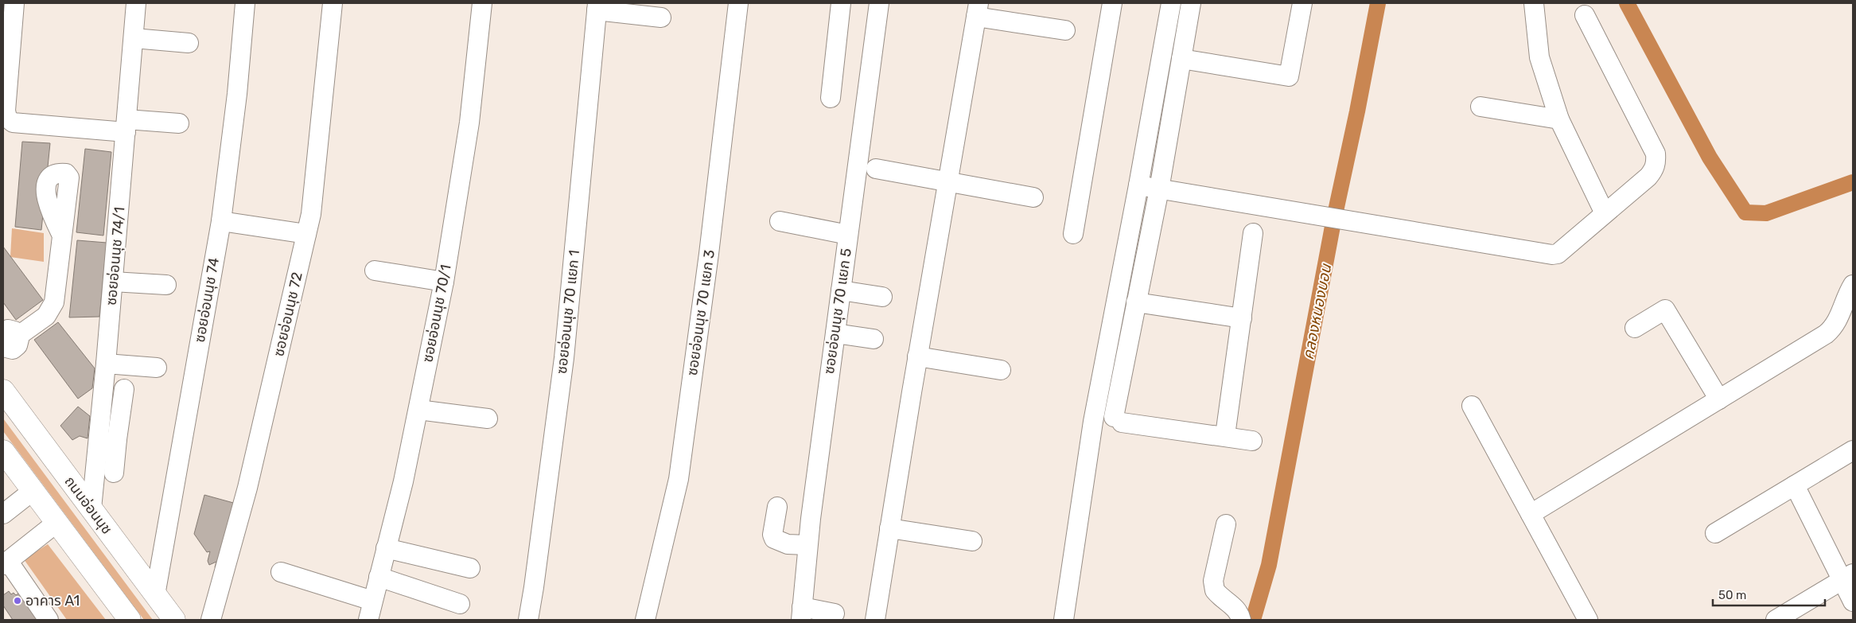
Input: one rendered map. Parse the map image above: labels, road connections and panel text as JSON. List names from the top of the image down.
{
  "streets": {
    "main road": ["ถนนอ่อนนุช"],
    "street": [
      "ซอยอ่อนนุช 74/1",
      "ซอยอ่อนนุช 74",
      "ซอยอ่อนนุช 70 แยก 5",
      "ซอยอ่อนนุช 70 แยก 1",
      "ซอยอ่อนนุช 70 แยก 3",
      "ซอยอ่อนนุช 70/1",
      "ซอยอ่อนนุช 72"
    ]
  },
  "crossings": [
    ["ซอยอ่อนนุช 74/1", "ถนนอ่อนนุช"],
    ["ซอยอ่อนนุช 74", "ถนนอ่อนนุช"]
  ],
  "water": ["คลองหนองบอน"],
  "places": ["อาคาร A1"],
  "scale_bar": "50 m"
}
